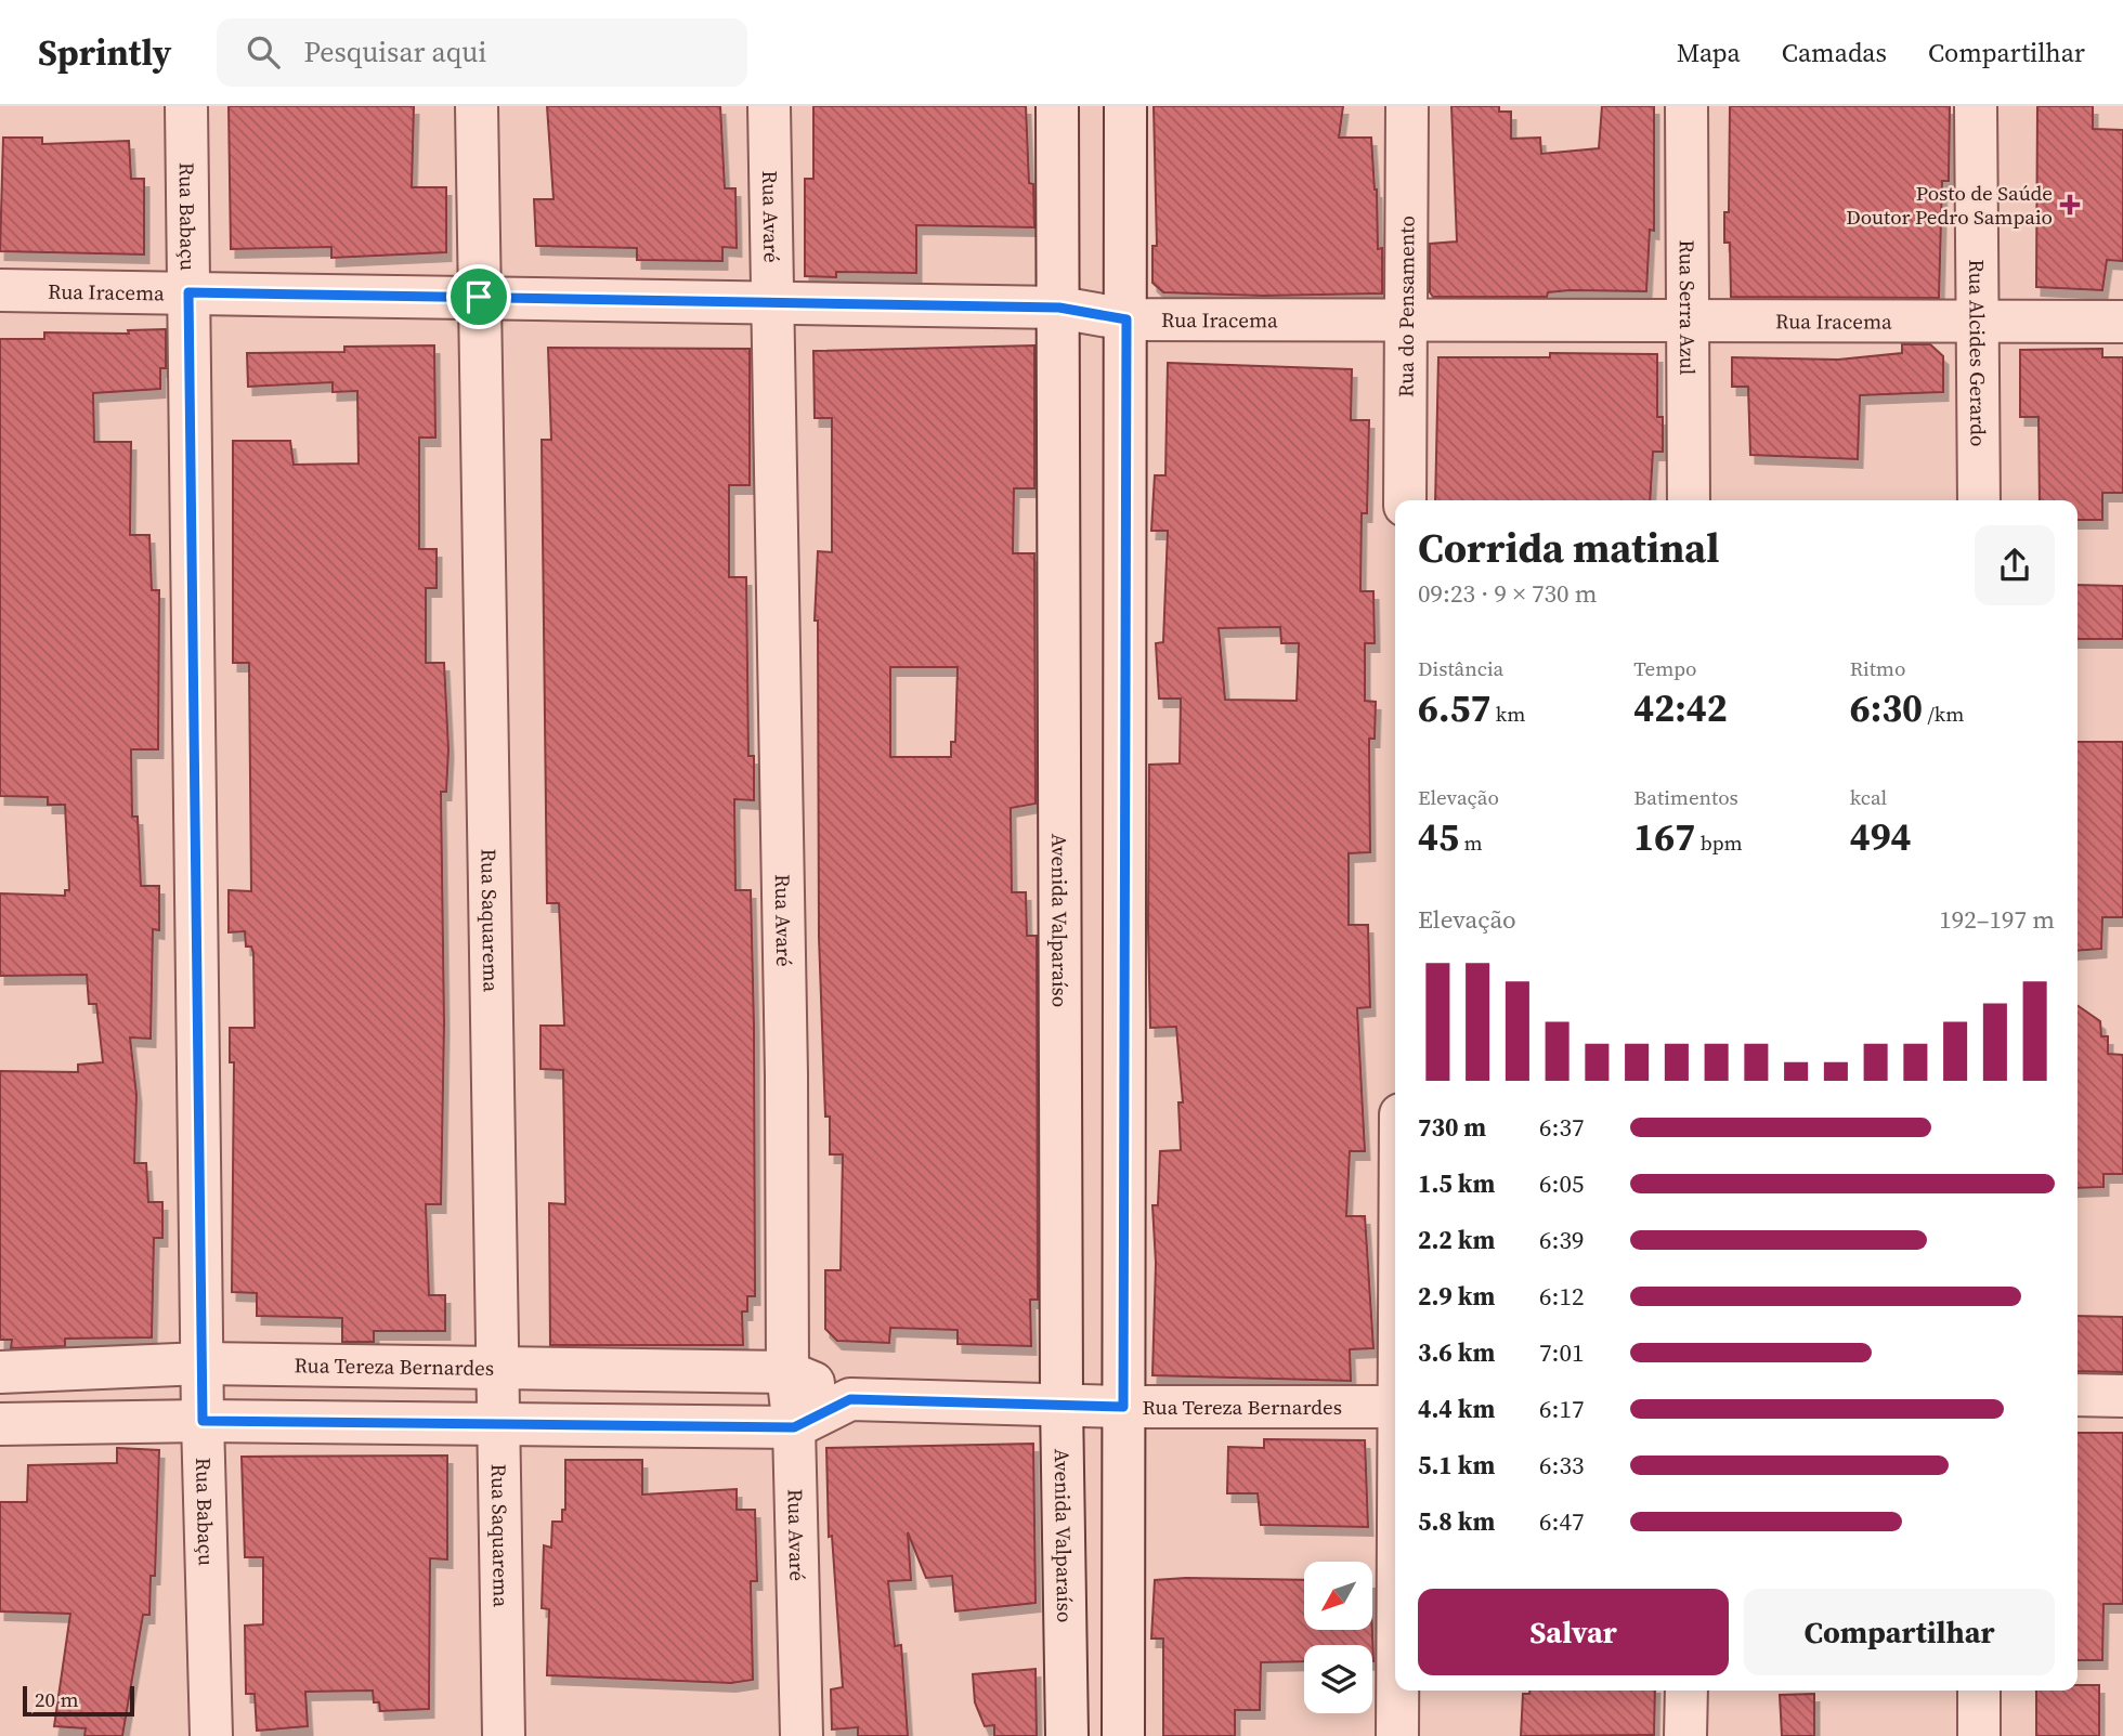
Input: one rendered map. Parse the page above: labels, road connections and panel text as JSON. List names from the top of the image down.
{
  "streets": {
    "street": [
      "Rua Babaçu",
      "Rua Avaré",
      "Rua Iracema",
      "Rua do Pensamento",
      "Rua Serra Azul",
      "Rua Alcides Gerardo",
      "Rua Saquarema",
      "Avenida Valparaíso",
      "Rua Tereza Bernardes"
    ]
  },
  "crossings": [
    ["Rua Babaçu", "Rua Iracema"],
    ["Rua Babaçu", "Rua Tereza Bernardes"],
    ["Rua Avaré", "Rua Iracema"],
    ["Rua Avaré", "Rua Tereza Bernardes"],
    ["Rua Iracema", "Rua do Pensamento"],
    ["Rua Iracema", "Rua Serra Azul"],
    ["Rua Iracema", "Rua Alcides Gerardo"],
    ["Rua Iracema", "Rua Saquarema"],
    ["Rua Iracema", "Avenida Valparaíso"],
    ["Rua Saquarema", "Rua Tereza Bernardes"],
    ["Avenida Valparaíso", "Rua Tereza Bernardes"]
  ],
  "places": {
    "health": ["Posto de Saúde Doutor Pedro Sampaio"]
  },
  "scale_bar": "20 m",
  "north": "bottom left",
  "page": {
    "header": "Sprintly",
    "search": "Pesquisar aqui",
    "nav": ["Mapa", "Camadas", "Compartilhar"],
    "heading": ["Corrida matinal", "09:23 · 9 × 730 m"],
    "stats": [
      ["Distância", "6.57 km"],
      ["Tempo", "42:42"],
      ["Ritmo", "6:30 /km"],
      ["Elevação", "45 m"],
      ["Batimentos", "167 bpm"],
      ["kcal", "494"]
    ],
    "chart": ["Elevação", "192–197 m"],
    "list": [
      {
        "name": "730 m",
        "note": "6:37"
      },
      {
        "name": "1.5 km",
        "note": "6:05"
      },
      {
        "name": "2.2 km",
        "note": "6:39"
      },
      {
        "name": "2.9 km",
        "note": "6:12"
      },
      {
        "name": "3.6 km",
        "note": "7:01"
      },
      {
        "name": "4.4 km",
        "note": "6:17"
      },
      {
        "name": "5.1 km",
        "note": "6:33"
      },
      {
        "name": "5.8 km",
        "note": "6:47"
      }
    ],
    "buttons": ["Salvar", "Compartilhar"],
    "scale": "20 m"
  }
}
